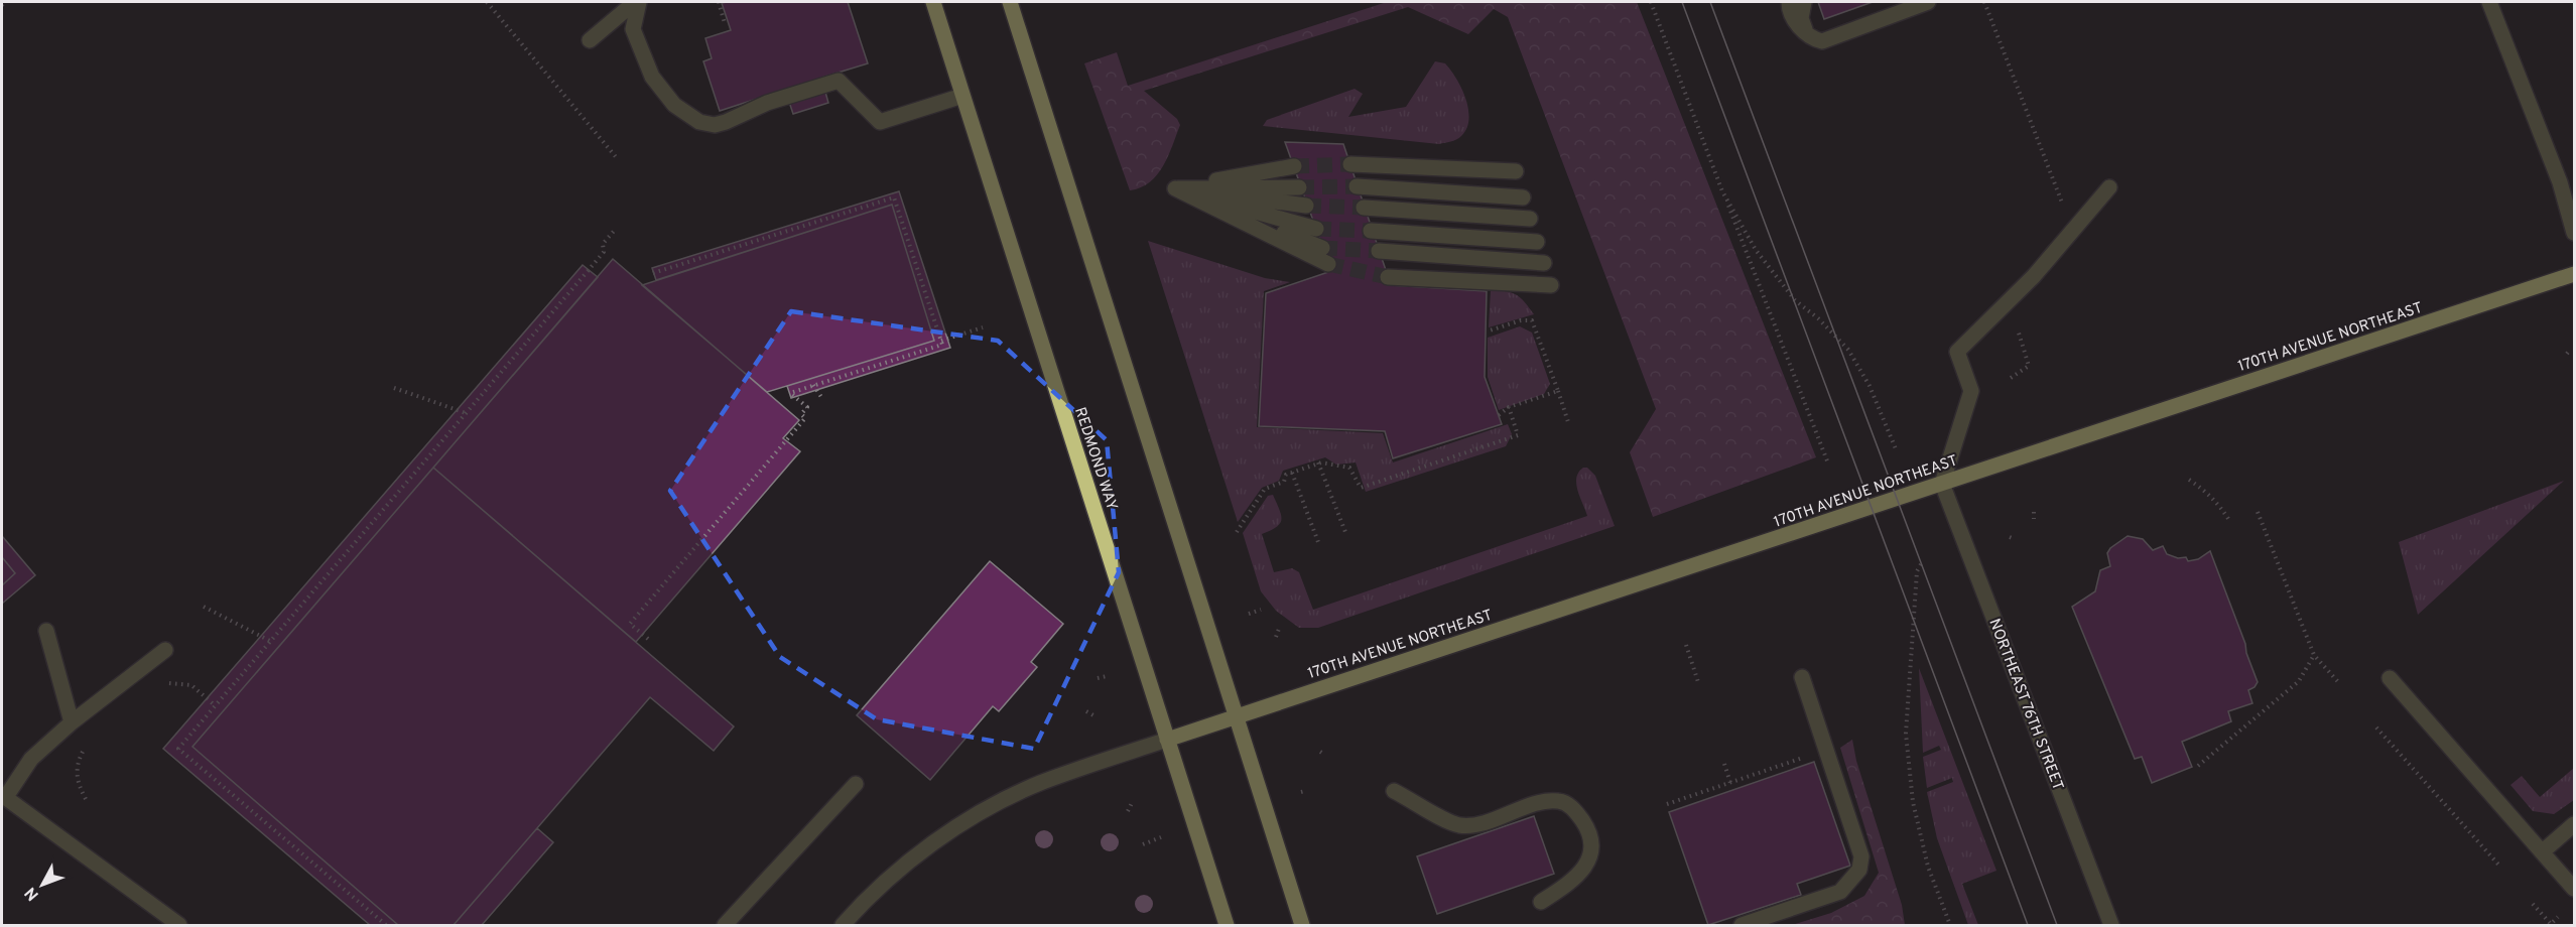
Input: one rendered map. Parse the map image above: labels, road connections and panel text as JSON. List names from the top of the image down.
{
  "streets": {
    "main road": ["170TH AVENUE NORTHEAST", "REDMOND WAY"],
    "street": ["NORTHEAST 76TH STREET"]
  },
  "crossings": [
    ["170TH AVENUE NORTHEAST", "REDMOND WAY"],
    ["170TH AVENUE NORTHEAST", "NORTHEAST 76TH STREET"]
  ],
  "north": "bottom left"
}
